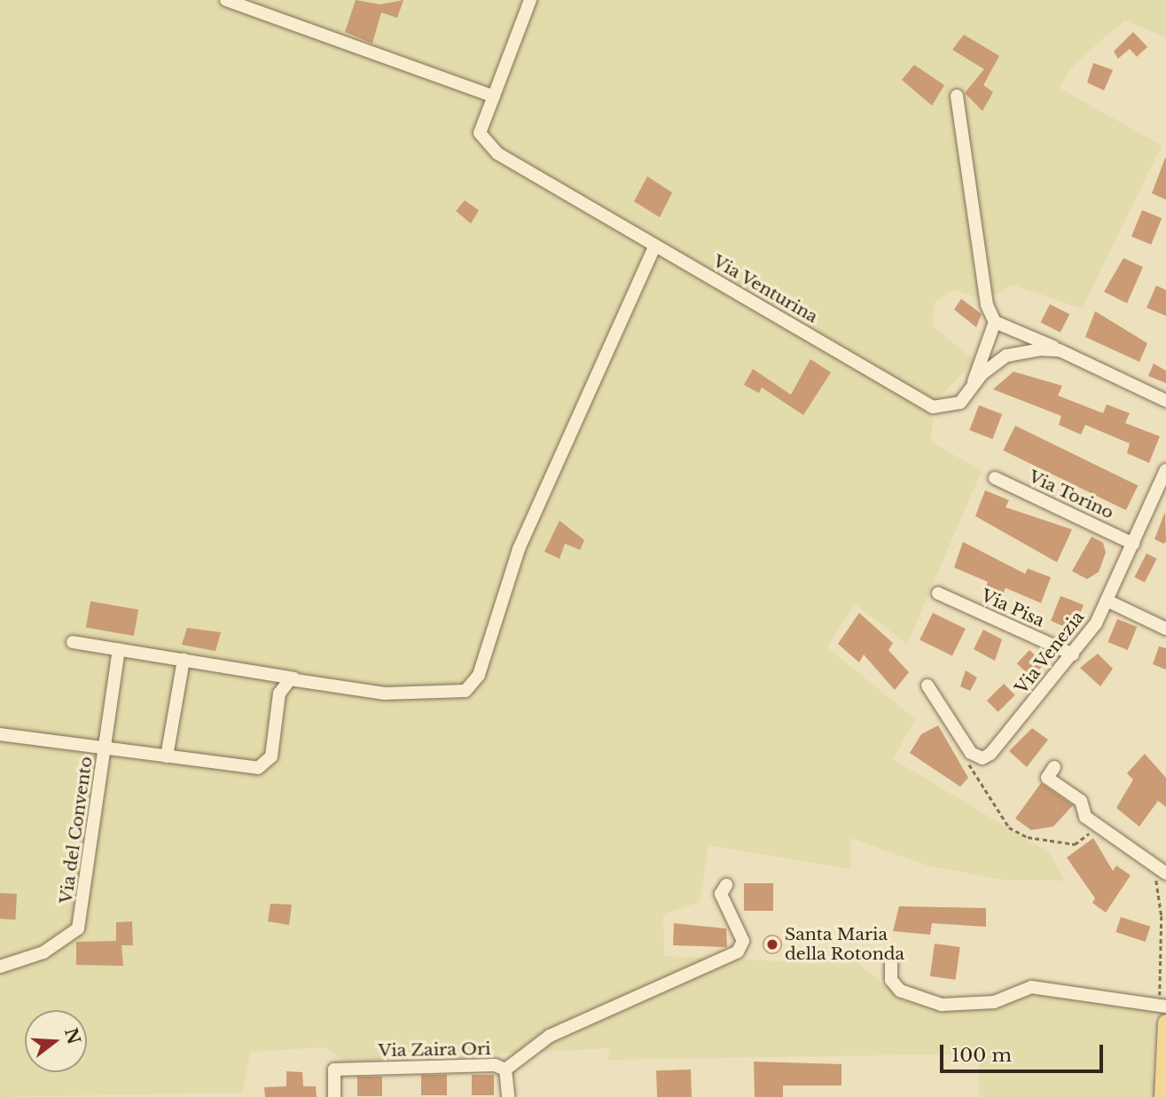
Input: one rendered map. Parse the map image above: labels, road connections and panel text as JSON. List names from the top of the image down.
{
  "streets": {
    "street": [
      "Via Venturina",
      "Via Torino",
      "Via Pisa",
      "Via Venezia",
      "Via del Convento",
      "Via Zaira Ori"
    ]
  },
  "crossings": [
    ["Via Torino", "Via Venezia"],
    ["Via Pisa", "Via Venezia"]
  ],
  "places": ["Santa Maria della Rotonda"],
  "scale_bar": "100 m",
  "north": "right"
}
